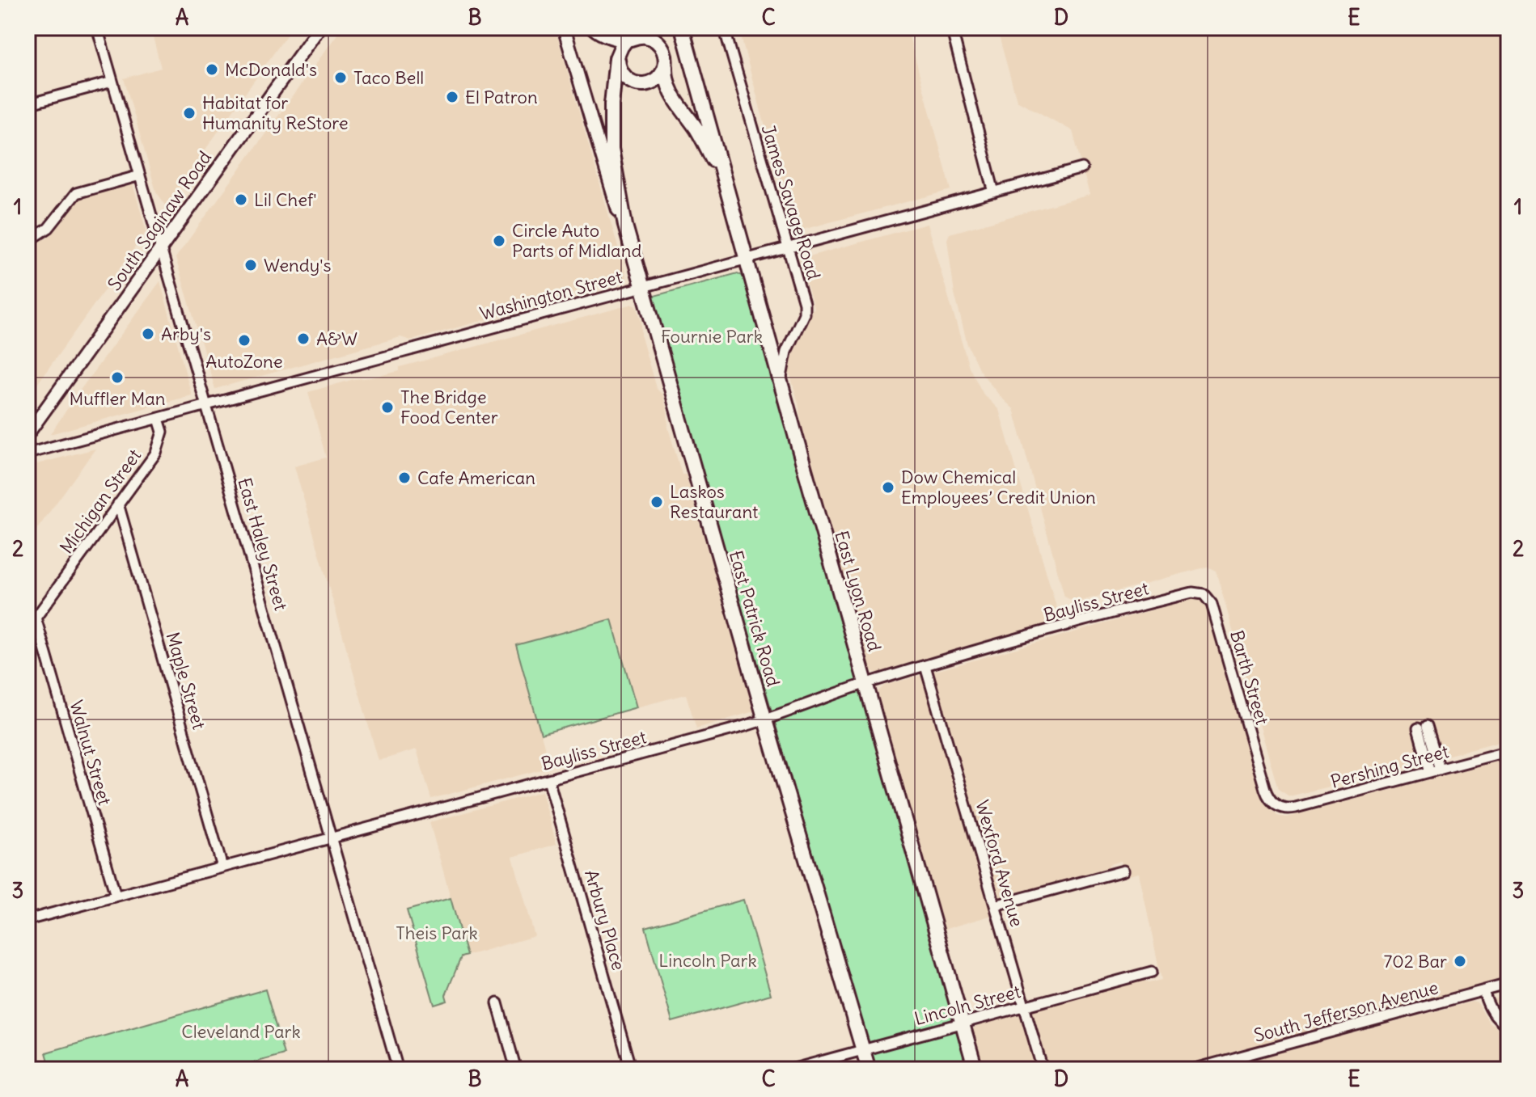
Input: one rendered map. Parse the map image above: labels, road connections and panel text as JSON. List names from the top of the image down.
{
  "streets": {
    "highway": ["East Lyon Road", "East Patrick Road"],
    "main road": ["South Saginaw Road"],
    "street": [
      "James Savage Road",
      "Washington Street",
      "Michigan Street",
      "East Haley Street",
      "Bayliss Street",
      "Barth Street",
      "Maple Street",
      "Walnut Street",
      "Pershing Street",
      "Wexford Avenue",
      "Arbury Place",
      "Lincoln Street",
      "South Jefferson Avenue"
    ]
  },
  "crossings": [
    ["James Savage Road", "Washington Street"],
    ["James Savage Road", "East Lyon Road"],
    ["South Saginaw Road", "East Haley Street"],
    ["Washington Street", "Michigan Street"],
    ["Washington Street", "East Haley Street"],
    ["Washington Street", "East Lyon Road"],
    ["Washington Street", "East Patrick Road"],
    ["Michigan Street", "Maple Street"],
    ["Michigan Street", "Walnut Street"],
    ["East Haley Street", "Bayliss Street"],
    ["East Lyon Road", "Bayliss Street"],
    ["East Lyon Road", "Lincoln Street"],
    ["Bayliss Street", "East Patrick Road"],
    ["Bayliss Street", "Barth Street"],
    ["Bayliss Street", "Maple Street"],
    ["Bayliss Street", "Walnut Street"],
    ["Bayliss Street", "Wexford Avenue"],
    ["Bayliss Street", "Arbury Place"],
    ["East Patrick Road", "Lincoln Street"],
    ["Barth Street", "Pershing Street"],
    ["Wexford Avenue", "Lincoln Street"]
  ],
  "parks": [
    "Fournie Park",
    "Theis Park",
    "Lincoln Park",
    "Cleveland Park"
  ],
  "places": [
    "McDonald's",
    "Taco Bell",
    "El Patron",
    "Habitat for Humanity ReStore",
    "Lil Chef'",
    "Circle Auto Parts of Midland",
    "Wendy's",
    "Arby's",
    "A&W",
    "AutoZone",
    "Muffler Man",
    "The Bridge Food Center",
    "Cafe American",
    "Dow Chemical Employees’ Credit Union",
    "Laskos Restaurant",
    "702 Bar"
  ],
  "grid": {
    "columns": [
      "A",
      "B",
      "C",
      "D",
      "E"
    ],
    "rows": ["1", "2", "3"]
  }
}
